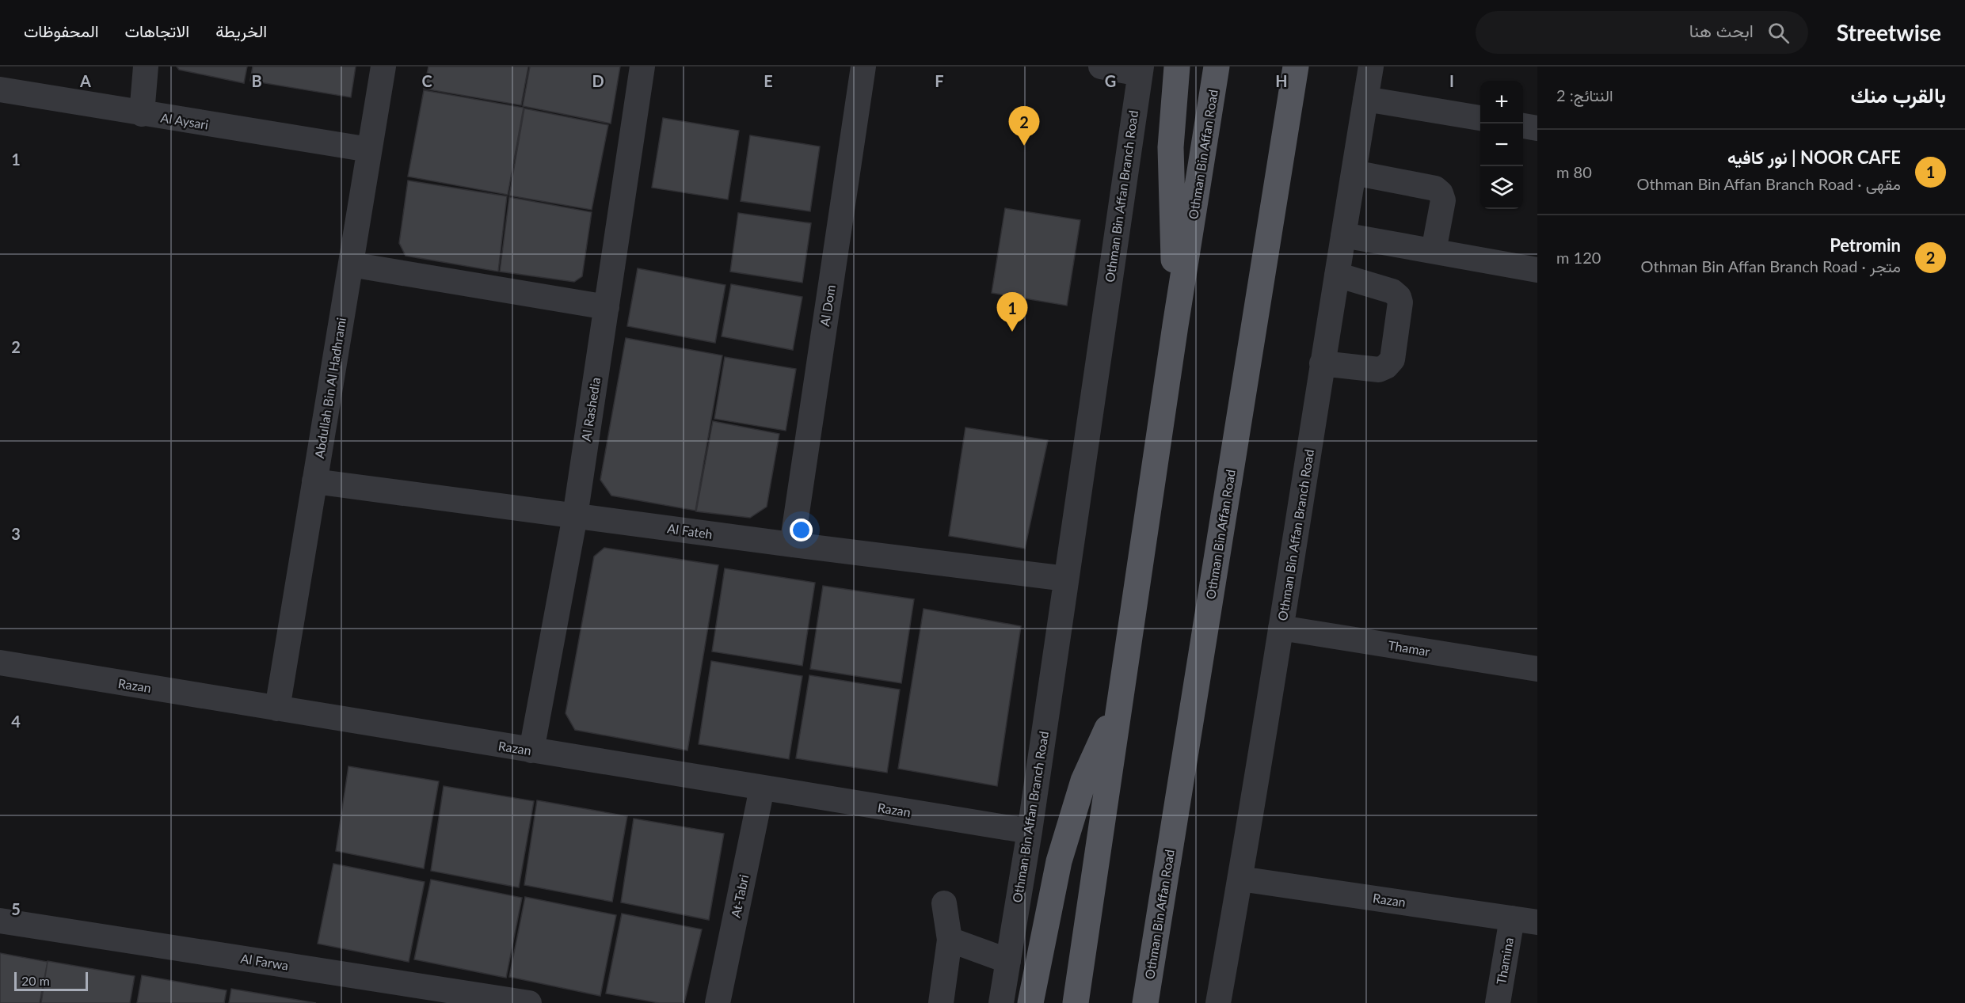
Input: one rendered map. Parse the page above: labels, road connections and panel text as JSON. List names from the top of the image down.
{
  "streets": {
    "main road": ["Othman Bin Affan Road"],
    "street": [
      "Al Aysari",
      "Othman Bin Affan Branch Road",
      "Al Dom",
      "Abdullah Bin Al Hadhrami",
      "Al Rashedia",
      "Al Fateh",
      "Thamar",
      "Razan",
      "At-Tabri",
      "Thamina",
      "Al Farwa"
    ]
  },
  "crossings": [
    ["Al Aysari", "Abdullah Bin Al Hadhrami"],
    ["Othman Bin Affan Branch Road", "Al Fateh"],
    ["Othman Bin Affan Branch Road", "Thamar"],
    ["Othman Bin Affan Branch Road", "Razan"],
    ["Al Dom", "Al Fateh"],
    ["Abdullah Bin Al Hadhrami", "Al Fateh"],
    ["Abdullah Bin Al Hadhrami", "Razan"],
    ["Al Rashedia", "Al Fateh"],
    ["Al Rashedia", "Razan"],
    ["Razan", "At-Tabri"],
    ["Razan", "Thamina"]
  ],
  "scale_bar": "20 m",
  "page": {
    "header": "Streetwise",
    "search": "ابحث هنا",
    "nav": ["الخريطة", "الاتجاهات", "المحفوظات"],
    "heading": ["بالقرب منك", "النتائج: 2"],
    "map_buttons": ["+", "−"],
    "pins": ["2", "1"],
    "list": [
      {
        "mark": "1",
        "name": "NOOR CAFE | نور كافيه",
        "note": "مقهى · Othman Bin Affan Branch Road",
        "value": "80 m"
      },
      {
        "mark": "2",
        "name": "Petromin",
        "note": "متجر · Othman Bin Affan Branch Road",
        "value": "120 m"
      }
    ],
    "scale": "20 m"
  },
  "grid": {
    "columns": [
      "A",
      "B",
      "C",
      "D",
      "E",
      "F",
      "G",
      "H",
      "I"
    ],
    "rows": [
      "1",
      "2",
      "3",
      "4",
      "5"
    ]
  }
}
